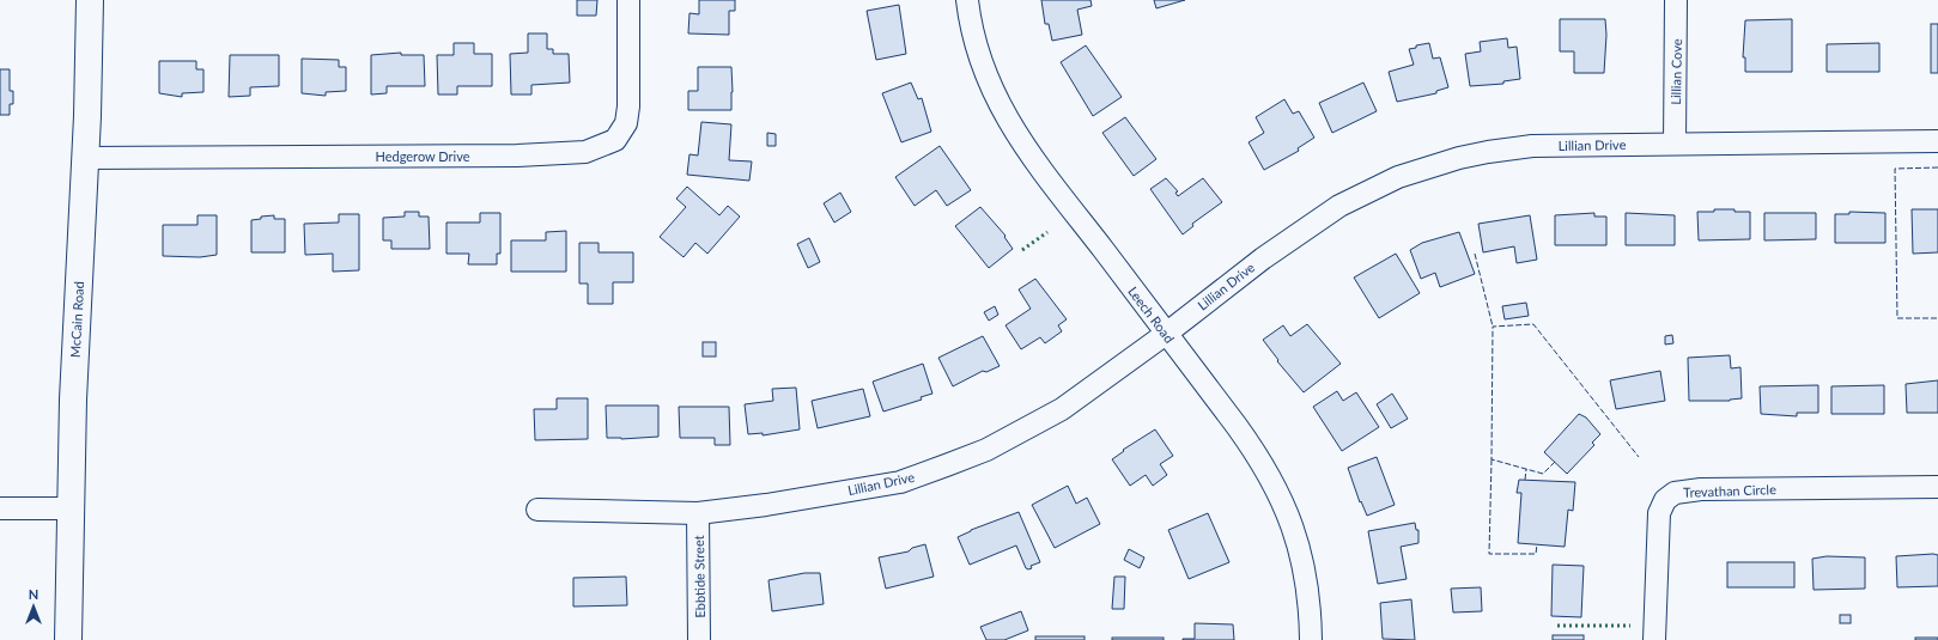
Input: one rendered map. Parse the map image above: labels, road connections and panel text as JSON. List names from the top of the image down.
{
  "streets": {
    "street": [
      "Lillian Cove",
      "Lillian Drive",
      "Hedgerow Drive",
      "Leech Road",
      "McCain Road",
      "Trevathan Circle",
      "Ebbtide Street"
    ]
  },
  "crossings": [
    ["Lillian Cove", "Lillian Drive"],
    ["Lillian Drive", "Leech Road"],
    ["Lillian Drive", "Ebbtide Street"],
    ["Hedgerow Drive", "McCain Road"]
  ],
  "north": "top"
}
